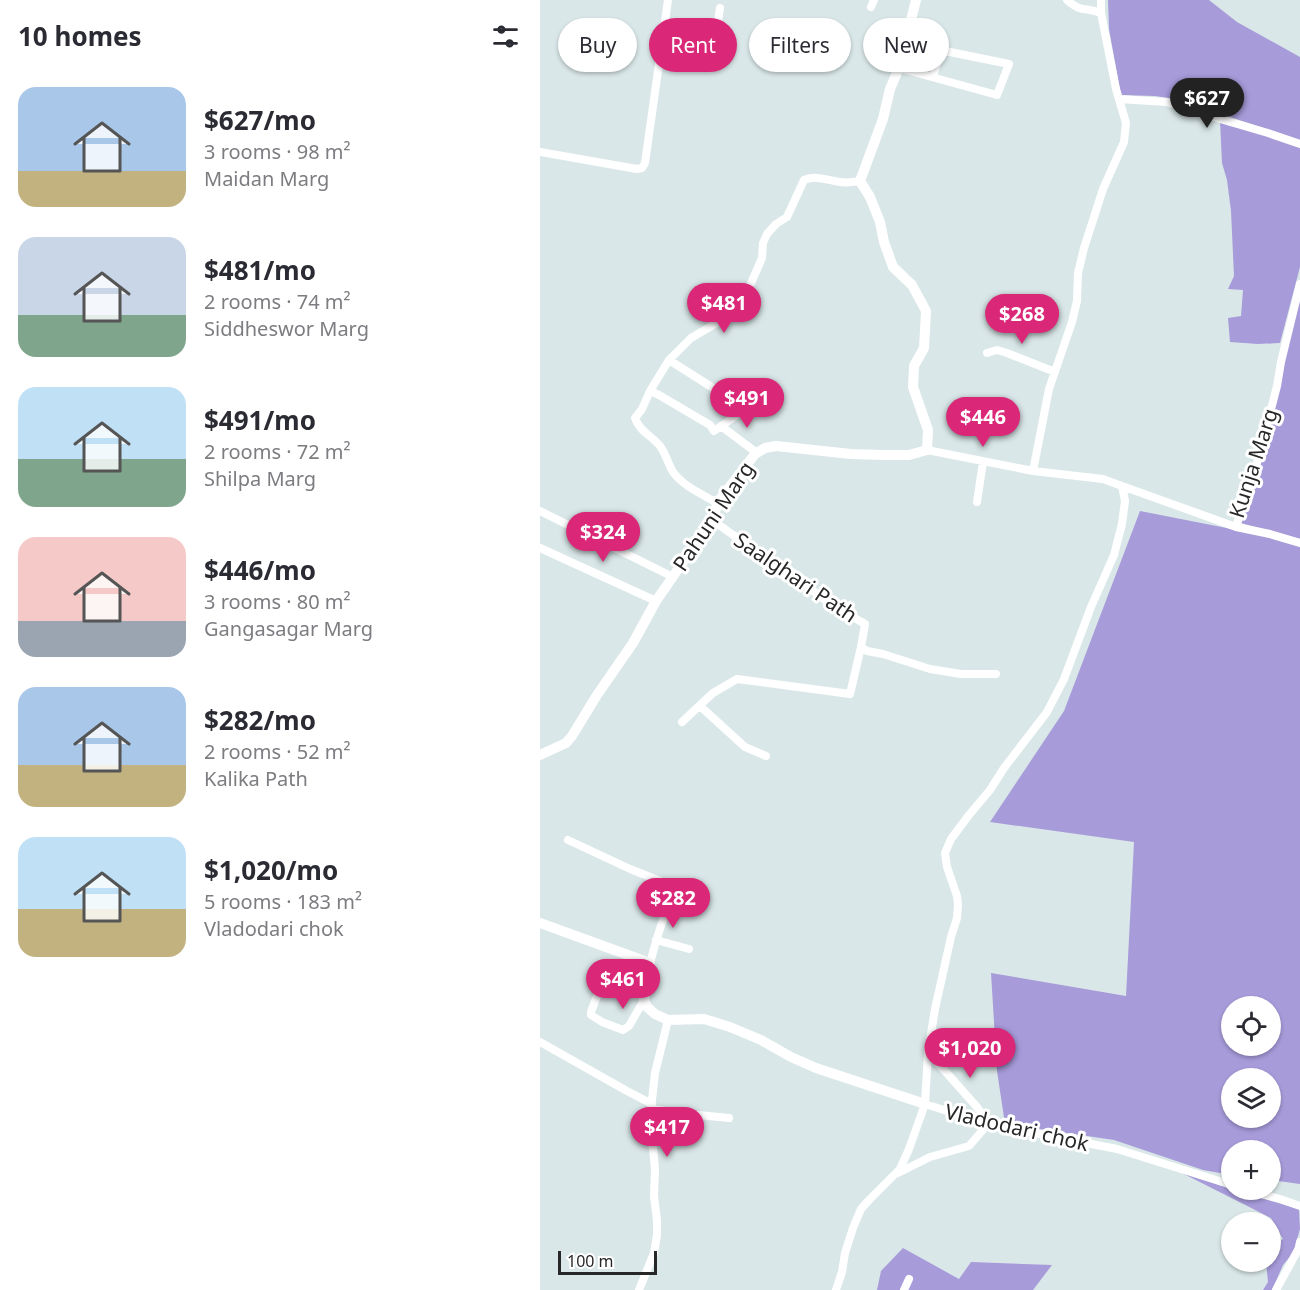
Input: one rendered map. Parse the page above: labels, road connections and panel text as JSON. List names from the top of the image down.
{
  "streets": {
    "street": [
      "Kunja Marg",
      "Pahuni Marg",
      "Saalghari Path",
      "Vladodari chok"
    ]
  },
  "crossings": [
    ["Kunja Marg", "Pahuni Marg"],
    ["Pahuni Marg", "Saalghari Path"]
  ],
  "scale_bar": "100 m",
  "page": {
    "heading": "10 homes",
    "chip": [
      "Buy",
      "Rent",
      "Filters",
      "New"
    ],
    "list": [
      {
        "name": "$627/mo",
        "note": "3 rooms · 98 m² · Maidan Marg"
      },
      {
        "name": "$481/mo",
        "note": "2 rooms · 74 m² · Siddheswor Marg"
      },
      {
        "name": "$491/mo",
        "note": "2 rooms · 72 m² · Shilpa Marg"
      },
      {
        "name": "$446/mo",
        "note": "3 rooms · 80 m² · Gangasagar Marg"
      },
      {
        "name": "$282/mo",
        "note": "2 rooms · 52 m² · Kalika Path"
      },
      {
        "name": "$1,020/mo",
        "note": "5 rooms · 183 m² · Vladodari chok"
      }
    ],
    "price": [
      "$627",
      "$481",
      "$268",
      "$491",
      "$446",
      "$324",
      "$282",
      "$461",
      "$1,020",
      "$417"
    ],
    "map_buttons": ["+", "−"],
    "scale": "100 m"
  }
}
